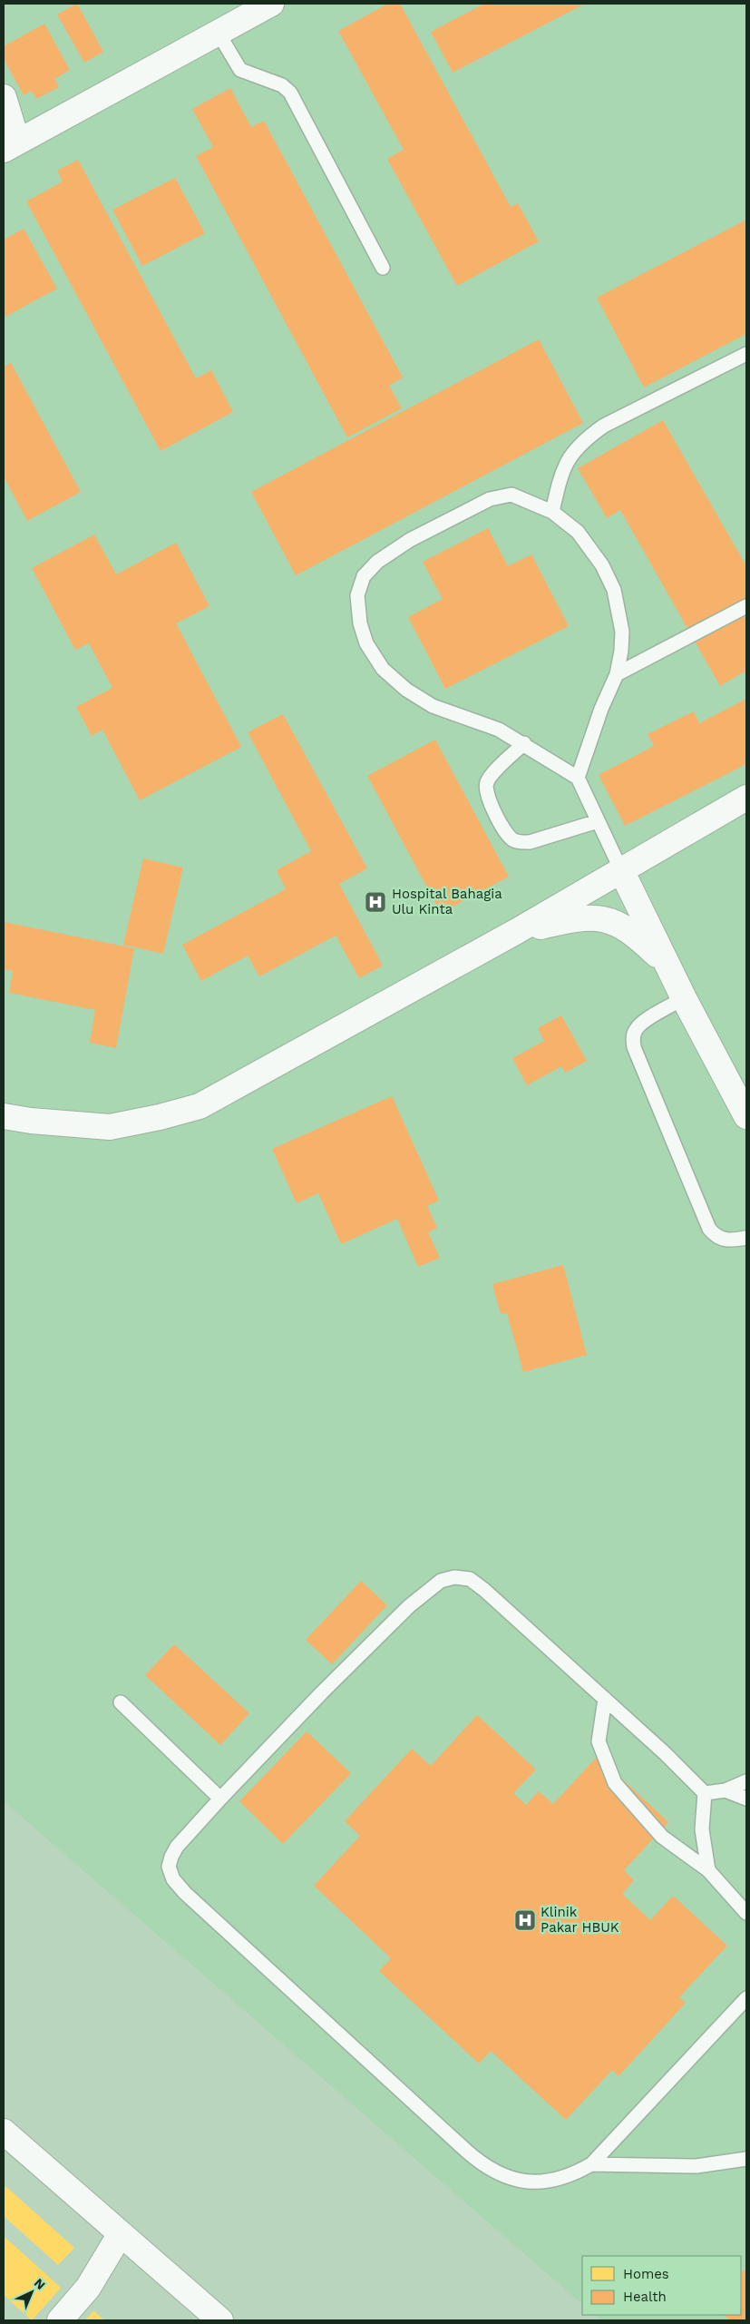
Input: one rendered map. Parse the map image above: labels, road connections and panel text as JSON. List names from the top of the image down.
{
  "places": {
    "hospital": ["Hospital Bahagia Ulu Kinta", "Klinik Pakar HBUK"]
  },
  "legend": ["Homes", "Health"],
  "north": "top right"
}
